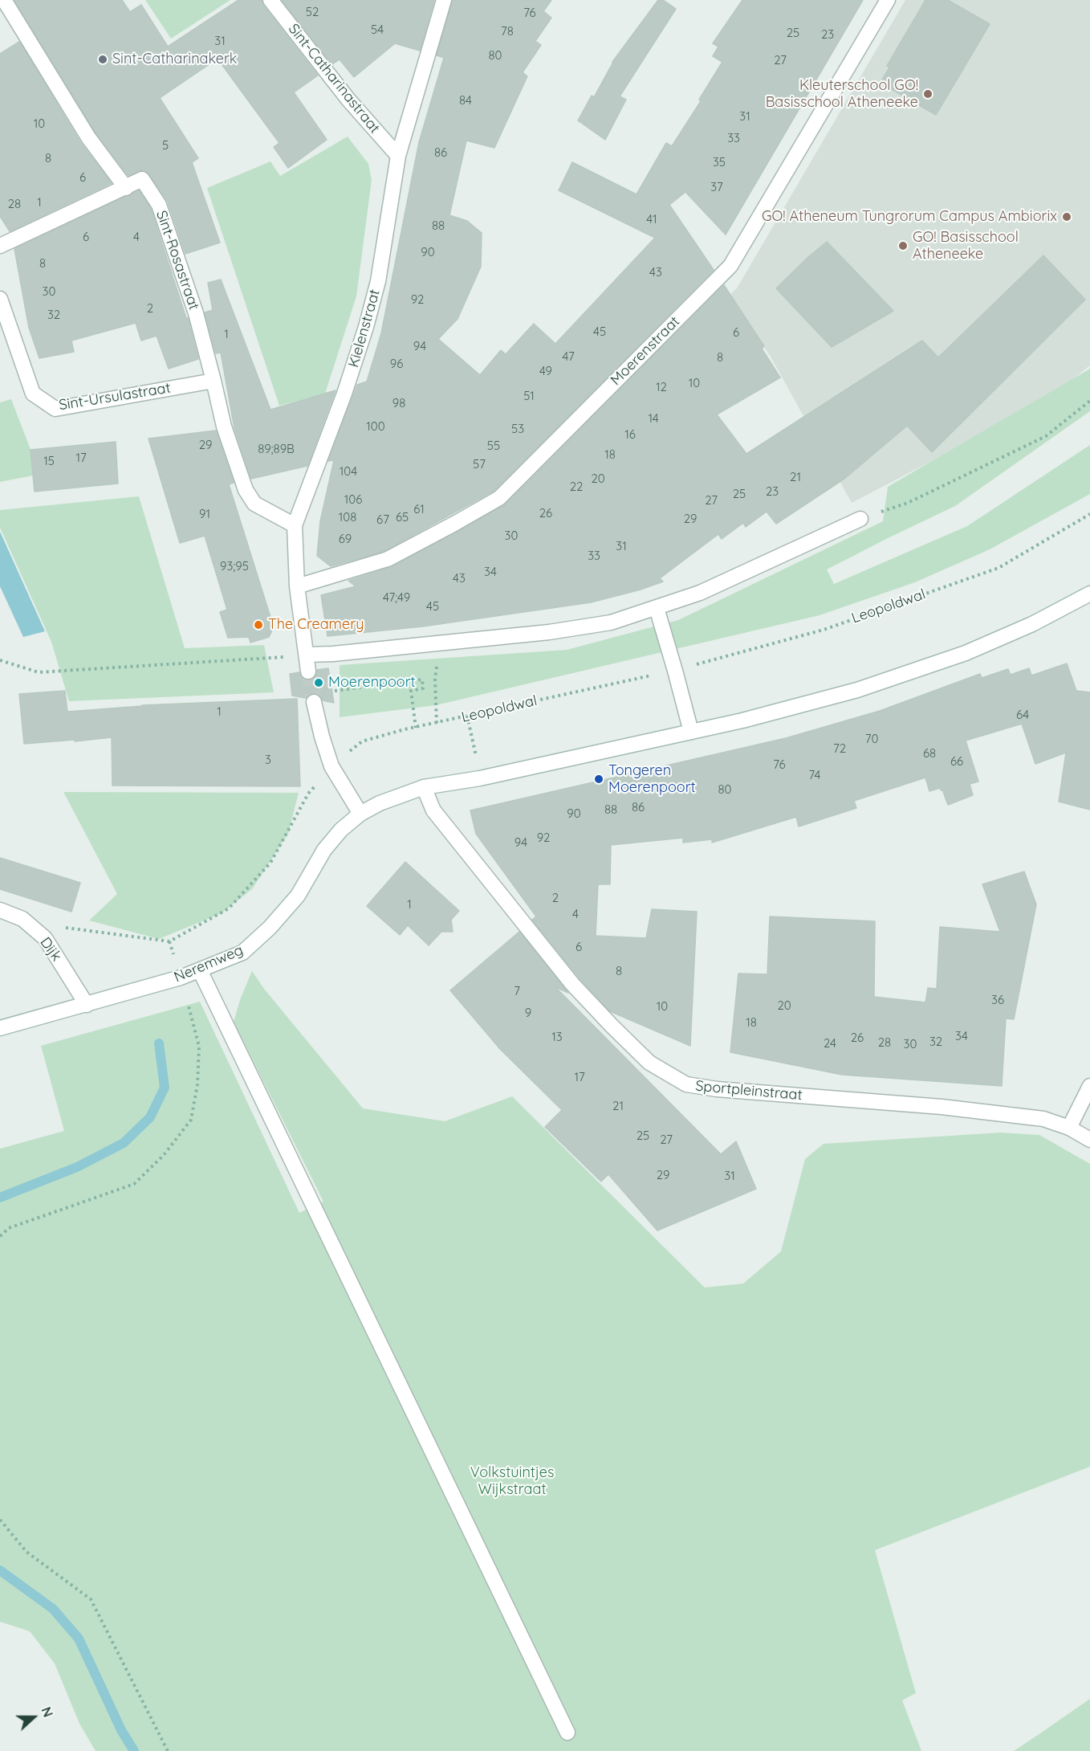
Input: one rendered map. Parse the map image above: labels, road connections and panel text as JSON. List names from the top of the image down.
{
  "streets": {
    "street": [
      "Sint-Catharinastraat",
      "Sint-Rosastraat",
      "Kielenstraat",
      "Moerenstraat",
      "Sint-Ursulastraat",
      "Dijk",
      "Neremweg",
      "Sportpleinstraat"
    ],
    "path": ["Leopoldwal"]
  },
  "crossings": [
    ["Sint-Catharinastraat", "Kielenstraat"],
    ["Sint-Rosastraat", "Kielenstraat"],
    ["Sint-Rosastraat", "Sint-Ursulastraat"],
    ["Kielenstraat", "Moerenstraat"],
    ["Leopoldwal", "Dijk"],
    ["Dijk", "Neremweg"]
  ],
  "parks": ["Volkstuintjes Wijkstraat"],
  "places": [
    "Sint-Catharinakerk",
    "Kleuterschool GO! Basisschool Atheneeke",
    "GO! Atheneum Tungrorum Campus Ambiorix",
    "GO! Basisschool Atheneeke",
    "The Creamery",
    "Moerenpoort",
    "Tongeren Moerenpoort"
  ],
  "house_numbers": [
    "52",
    "76",
    "54",
    "78",
    "25",
    "23",
    "31",
    "80",
    "27",
    "84",
    "31",
    "10",
    "33",
    "5",
    "86",
    "8",
    "35",
    "6",
    "37",
    "1",
    "28",
    "41",
    "88",
    "6",
    "4",
    "90",
    "8",
    "43",
    "30",
    "92",
    "2",
    "32",
    "45",
    "6",
    "1",
    "94",
    "47",
    "8",
    "96",
    "49",
    "10",
    "12",
    "51",
    "98",
    "14",
    "100",
    "53",
    "16",
    "29",
    "55",
    "89;89B",
    "18",
    "17",
    "15",
    "57",
    "104",
    "21",
    "20",
    "22",
    "23",
    "25",
    "106",
    "27",
    "61",
    "26",
    "91",
    "108",
    "65",
    "29",
    "67",
    "30",
    "69",
    "31",
    "33",
    "93;95",
    "34",
    "43",
    "47;49",
    "45",
    "1",
    "64",
    "70",
    "72",
    "68",
    "3",
    "66",
    "76",
    "74",
    "80",
    "86",
    "88",
    "90",
    "92",
    "94",
    "2",
    "1",
    "4",
    "6",
    "8",
    "7",
    "36",
    "20",
    "10",
    "9",
    "18",
    "34",
    "13",
    "26",
    "32",
    "28",
    "24",
    "30",
    "17",
    "21",
    "25",
    "27",
    "29",
    "31"
  ],
  "north": "right"
}
